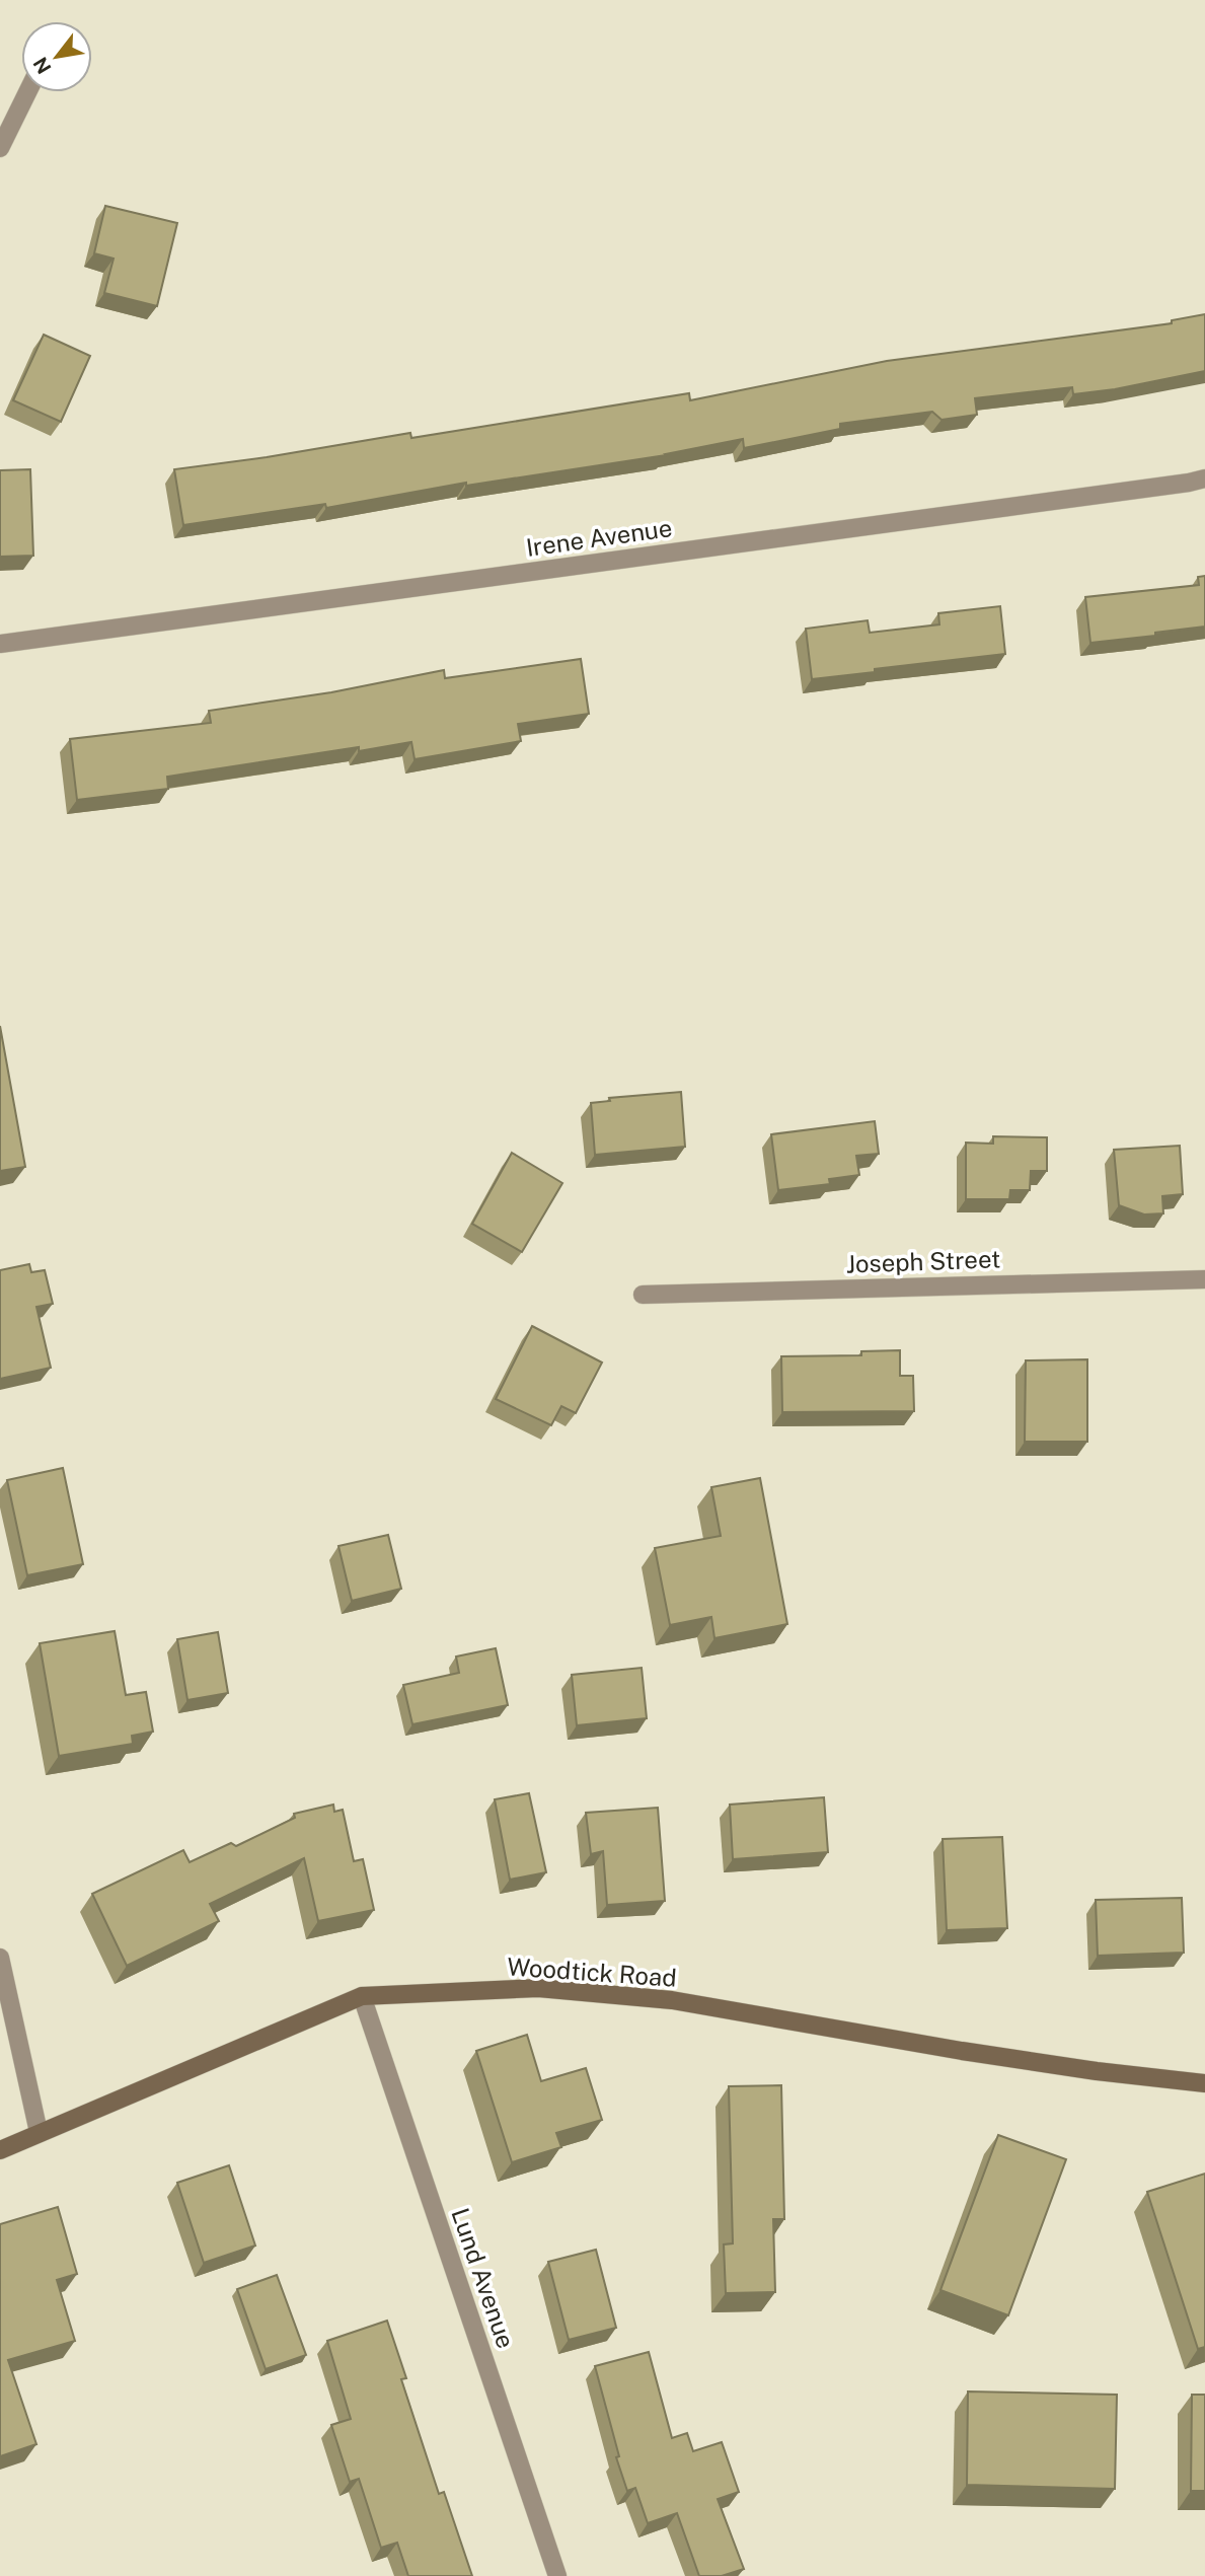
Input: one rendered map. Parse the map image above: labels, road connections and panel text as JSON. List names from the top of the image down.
{
  "streets": {
    "main road": ["Woodtick Road"],
    "street": ["Irene Avenue", "Joseph Street", "Lund Avenue"]
  },
  "crossings": [
    ["Woodtick Road", "Lund Avenue"]
  ],
  "north": "bottom left"
}
